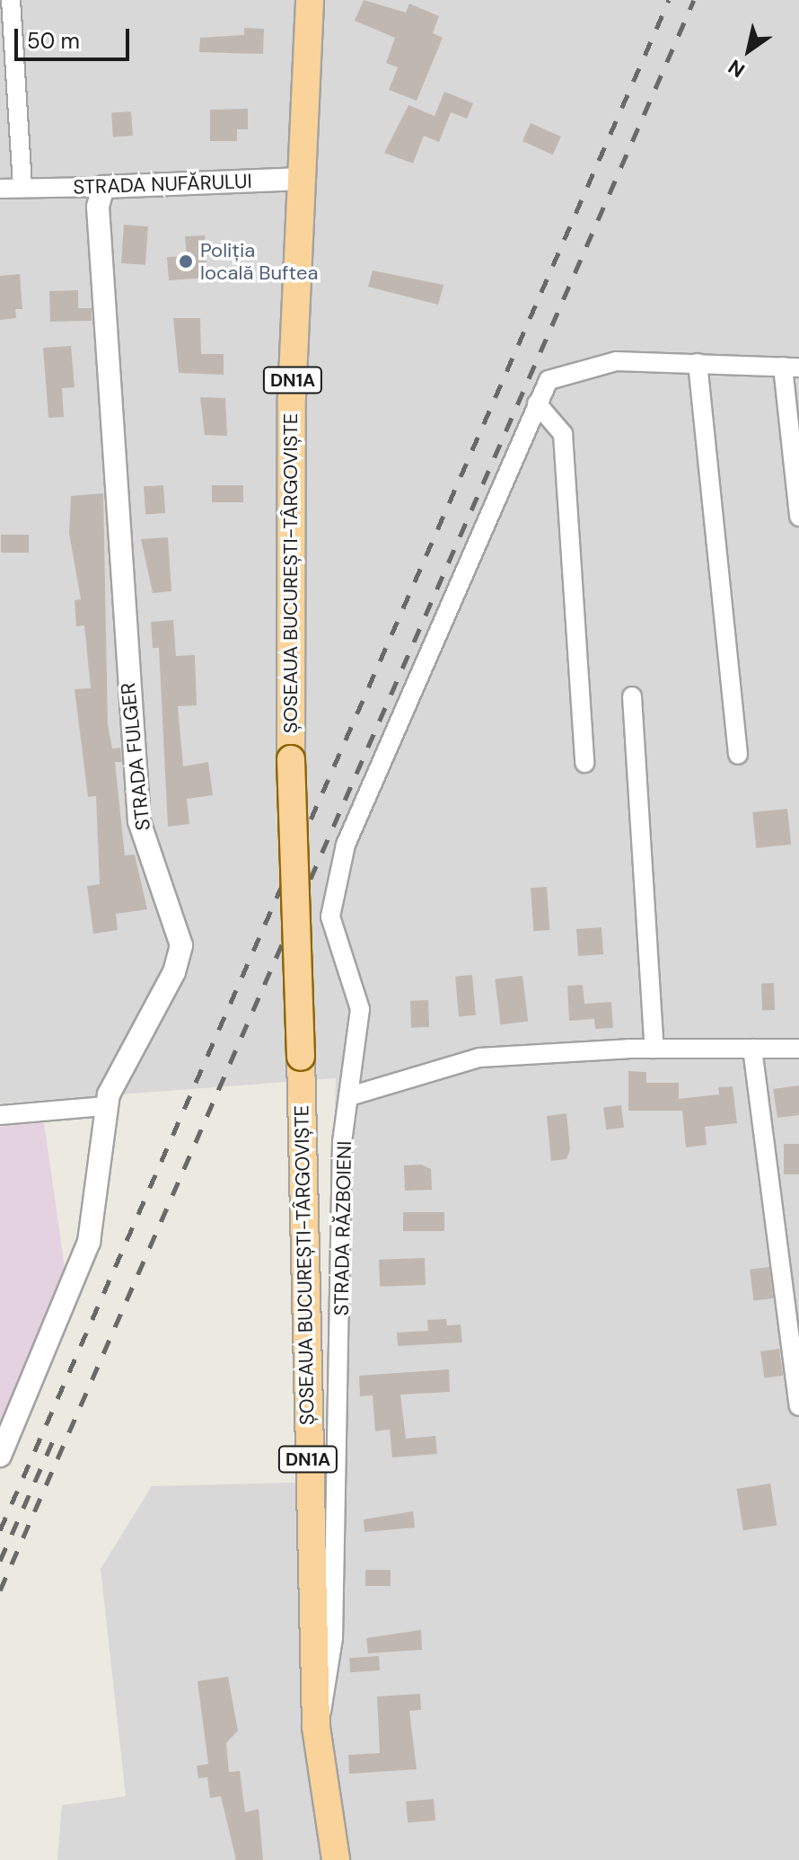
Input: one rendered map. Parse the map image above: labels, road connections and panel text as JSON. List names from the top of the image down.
{
  "streets": {
    "main road": ["DN1A", "ȘOSEAUA BUCUREȘTI-TÂRGOVIȘTE"],
    "street": ["STRADA NUFĂRULUI", "STRADA FULGER", "STRADA RĂZBOIENI"]
  },
  "crossings": [
    ["STRADA NUFĂRULUI", "ȘOSEAUA BUCUREȘTI-TÂRGOVIȘTE"],
    ["STRADA NUFĂRULUI", "STRADA FULGER"],
    ["ȘOSEAUA BUCUREȘTI-TÂRGOVIȘTE", "STRADA RĂZBOIENI"]
  ],
  "places": ["Poliția locală Buftea"],
  "scale_bar": "50 m",
  "north": "bottom left"
}
